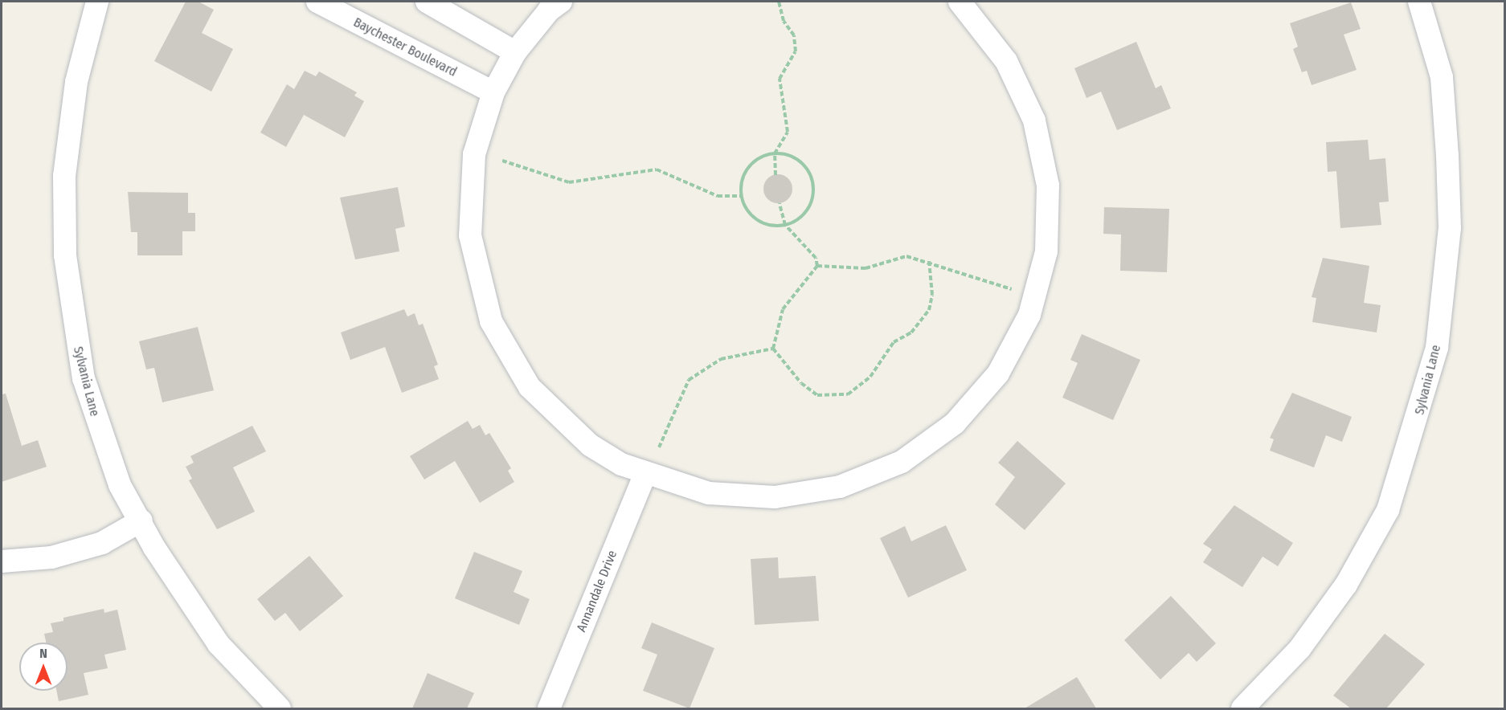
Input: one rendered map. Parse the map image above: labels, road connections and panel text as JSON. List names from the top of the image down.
{
  "streets": {
    "street": ["Baychester Boulevard", "Sylvania Lane", "Annandale Drive"]
  },
  "north": "top"
}
